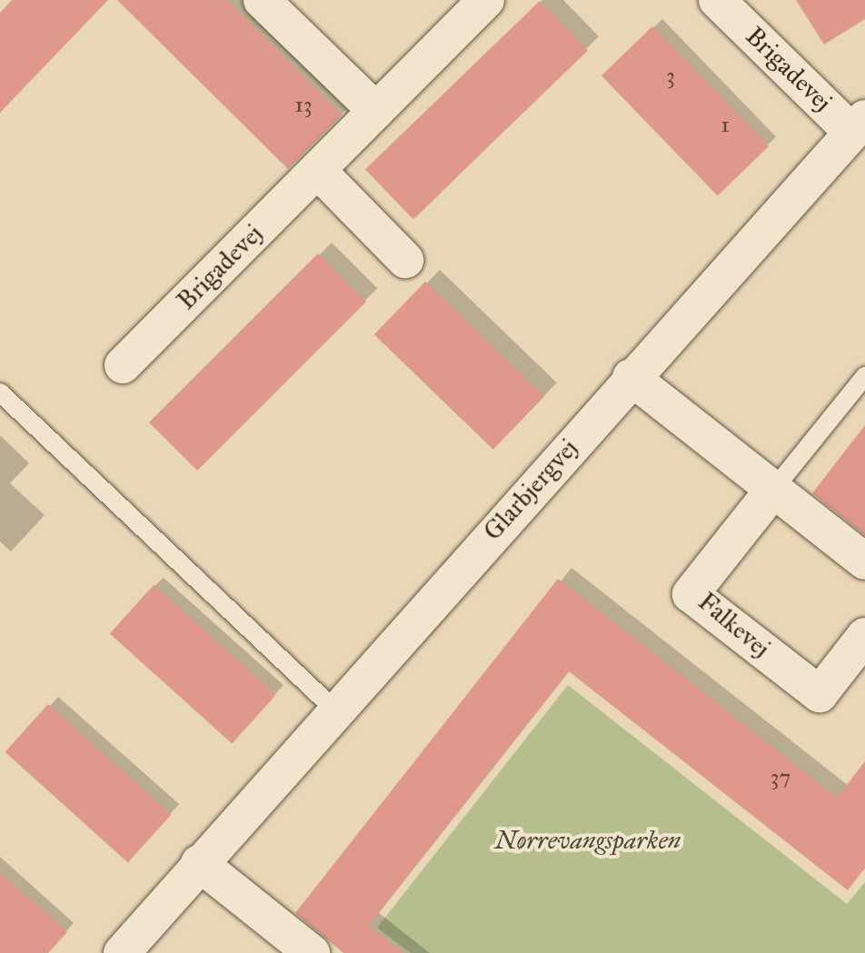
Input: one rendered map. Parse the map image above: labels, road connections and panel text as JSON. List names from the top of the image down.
{
  "streets": {
    "street": ["Brigadevej", "Glarbjergvej", "Falkevej"]
  },
  "crossings": [
    ["Brigadevej", "Glarbjergvej"]
  ],
  "parks": ["Nørrevangsparken"],
  "house_numbers": [
    "3",
    "13",
    "1",
    "37"
  ]
}
